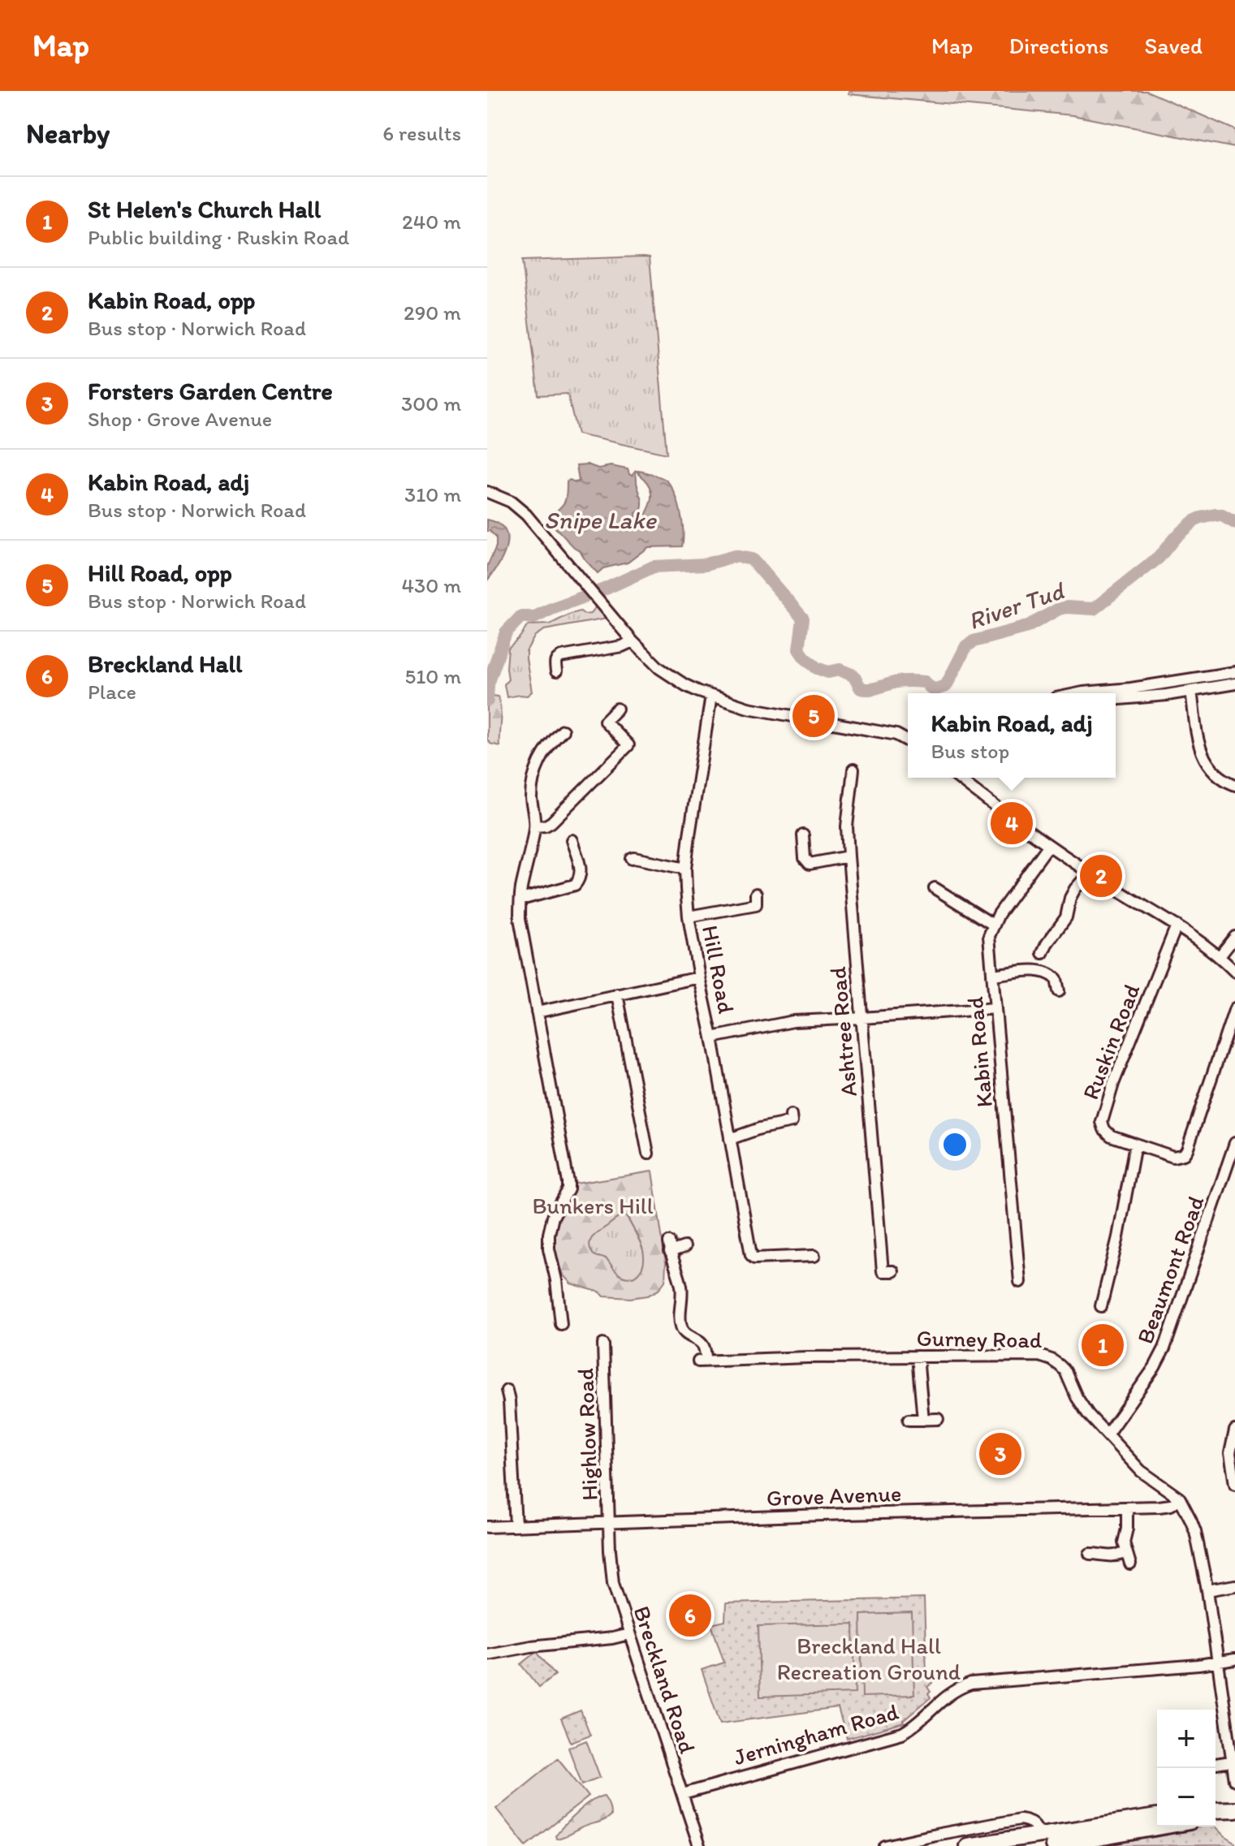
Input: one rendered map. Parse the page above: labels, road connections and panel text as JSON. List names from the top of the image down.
{
  "streets": {
    "street": [
      "Hill Road",
      "Ashtree Road",
      "Ruskin Road",
      "Kabin Road",
      "Beaumont Road",
      "Gurney Road",
      "Highlow Road",
      "Grove Avenue",
      "Breckland Road",
      "Jerningham Road"
    ]
  },
  "crossings": [
    ["Beaumont Road", "Gurney Road"],
    ["Gurney Road", "Grove Avenue"],
    ["Gurney Road", "Jerningham Road"],
    ["Highlow Road", "Grove Avenue"],
    ["Highlow Road", "Breckland Road"],
    ["Grove Avenue", "Breckland Road"],
    ["Breckland Road", "Jerningham Road"]
  ],
  "water": ["Snipe Lake", "River Tud"],
  "parks": ["Bunkers Hill", "Breckland Hall Recreation Ground"],
  "page": {
    "header": "Map",
    "nav": ["Map", "Directions", "Saved"],
    "heading": ["Nearby", "6 results"],
    "list": [
      {
        "mark": "1",
        "name": "St Helen's Church Hall",
        "note": "Public building · Ruskin Road",
        "value": "240 m"
      },
      {
        "mark": "2",
        "name": "Kabin Road, opp",
        "note": "Bus stop · Norwich Road",
        "value": "290 m"
      },
      {
        "mark": "3",
        "name": "Forsters Garden Centre",
        "note": "Shop · Grove Avenue",
        "value": "300 m"
      },
      {
        "mark": "4",
        "name": "Kabin Road, adj",
        "note": "Bus stop · Norwich Road",
        "value": "310 m"
      },
      {
        "mark": "5",
        "name": "Hill Road, opp",
        "note": "Bus stop · Norwich Road",
        "value": "430 m"
      },
      {
        "mark": "6",
        "name": "Breckland Hall",
        "note": "Place",
        "value": "510 m"
      }
    ],
    "pins": [
      "5",
      "4",
      "2",
      "1",
      "3",
      "6"
    ],
    "popup": ["Kabin Road, adj", "Bus stop"],
    "map_buttons": ["+", "−"]
  }
}
